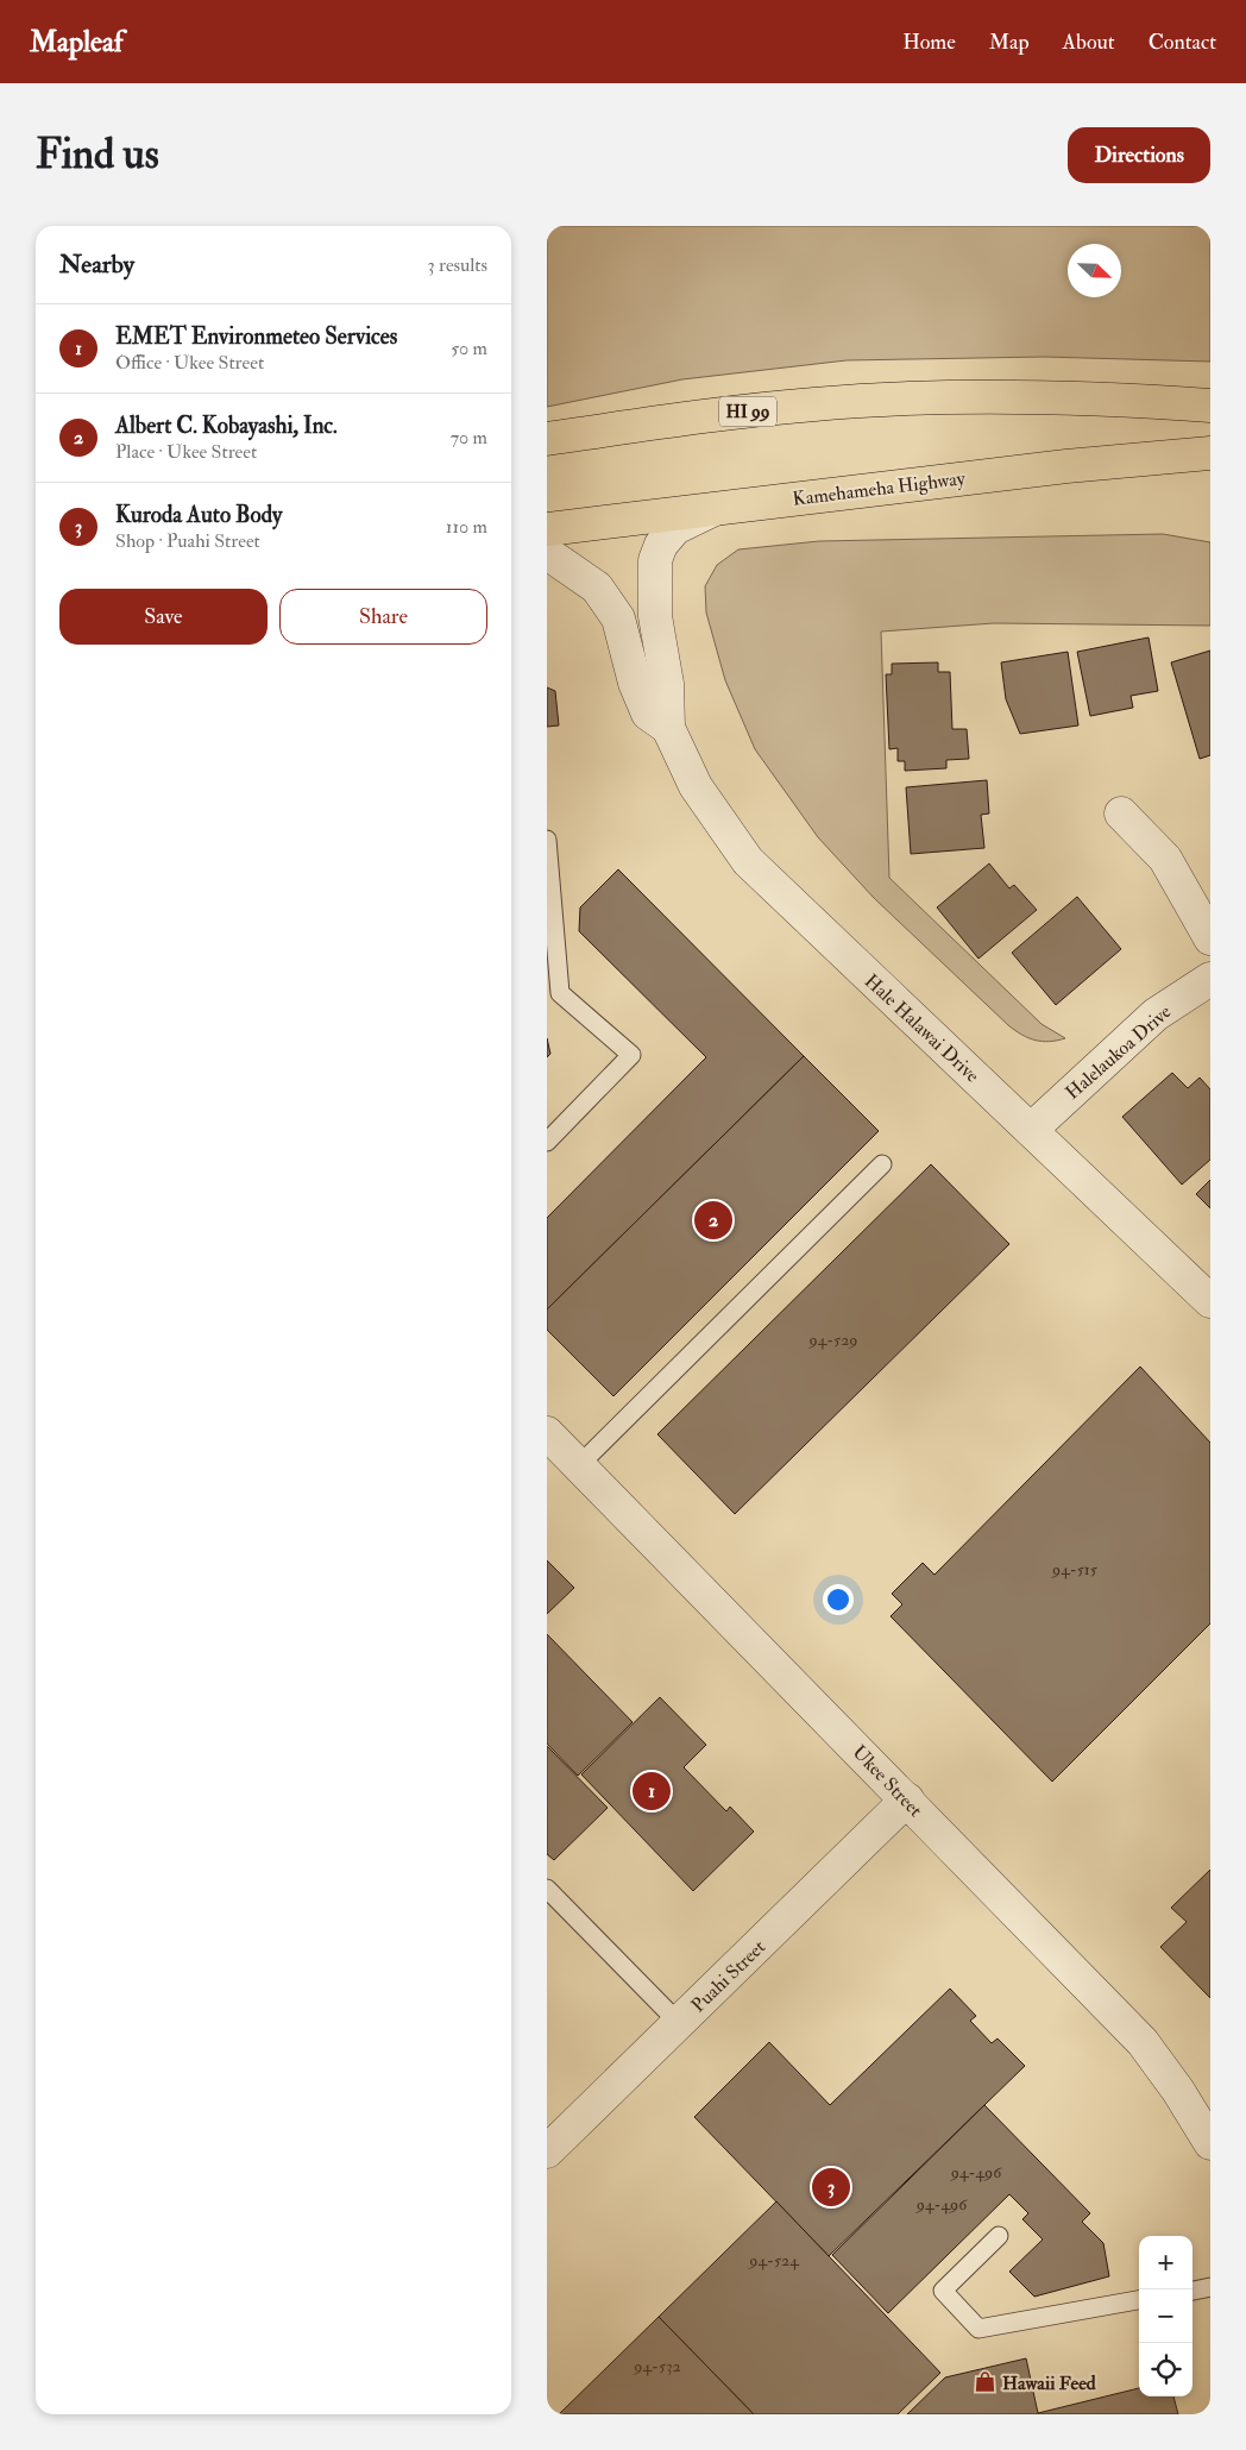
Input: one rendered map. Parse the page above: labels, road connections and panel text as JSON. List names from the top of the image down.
{
  "streets": {
    "main road": ["HI 99", "Kamehameha Highway"],
    "street": [
      "Hale Halawai Drive",
      "Halelaukoa Drive",
      "Ukee Street",
      "Puahi Street"
    ]
  },
  "crossings": [
    ["Kamehameha Highway", "Hale Halawai Drive"],
    ["Hale Halawai Drive", "Halelaukoa Drive"],
    ["Ukee Street", "Puahi Street"]
  ],
  "places": {
    "shop": ["Hawaii Feed"]
  },
  "house_numbers": [
    "94-529",
    "94-515",
    "94-496",
    "94-496",
    "94-524",
    "94-532"
  ],
  "north": "bottom right",
  "page": {
    "header": "Mapleaf",
    "nav": [
      "Home",
      "Map",
      "About",
      "Contact"
    ],
    "buttons": [
      "Directions",
      ["Save", "Share"]
    ],
    "title": "Find us",
    "heading": ["Nearby", "3 results"],
    "list": [
      {
        "mark": "1",
        "name": "EMET Environmeteo Services",
        "note": "Office · Ukee Street",
        "value": "50 m"
      },
      {
        "mark": "2",
        "name": "Albert C. Kobayashi, Inc.",
        "note": "Place · Ukee Street",
        "value": "70 m"
      },
      {
        "mark": "3",
        "name": "Kuroda Auto Body",
        "note": "Shop · Puahi Street",
        "value": "110 m"
      }
    ],
    "pins": ["2", "1", "3"],
    "map_buttons": ["+", "−"]
  }
}
